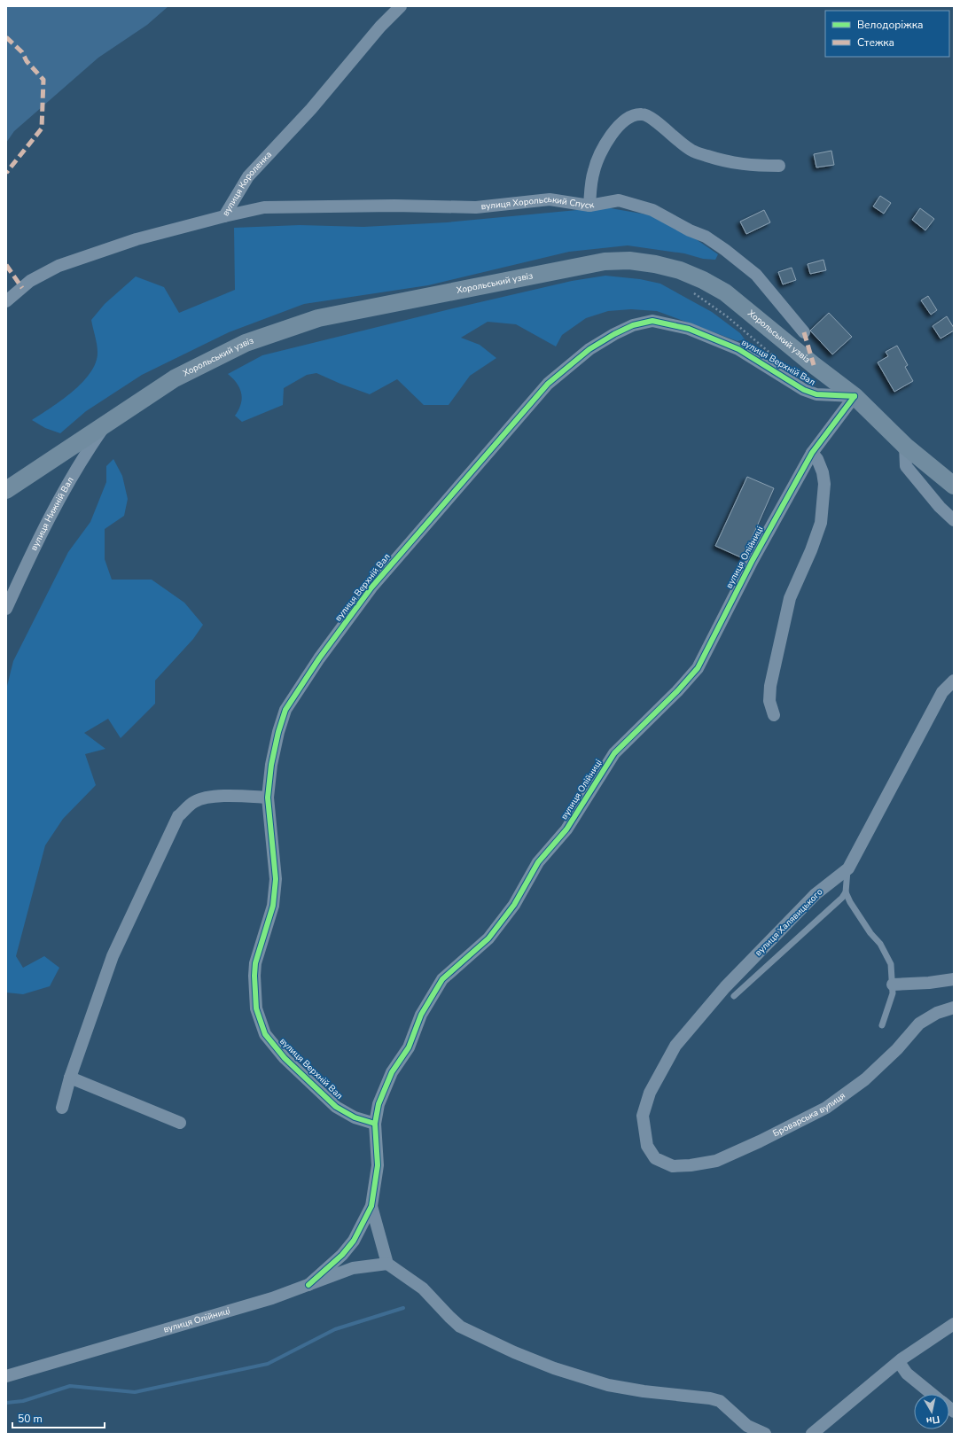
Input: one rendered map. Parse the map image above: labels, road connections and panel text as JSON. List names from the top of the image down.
{
  "streets": {
    "main road": ["Хорольський узвіз"],
    "street": [
      "вулиця Короленка",
      "вулиця Хорольський Спуск",
      "вулиця Верхній Вал",
      "вулиця Нижній Вал",
      "вулиця Олійниці",
      "вулиця Халявицького",
      "Броварська вулиця"
    ]
  },
  "crossings": [
    ["вулиця Короленка", "вулиця Хорольський Спуск"],
    ["Хорольський узвіз", "вулиця Верхній Вал"],
    ["Хорольський узвіз", "вулиця Нижній Вал"],
    ["Хорольський узвіз", "вулиця Олійниці"],
    ["вулиця Верхній Вал", "вулиця Олійниці"],
    ["вулиця Халявицького", "Броварська вулиця"]
  ],
  "legend": ["Велодоріжка", "Стежка"],
  "scale_bar": "50 m",
  "north": "bottom"
}
